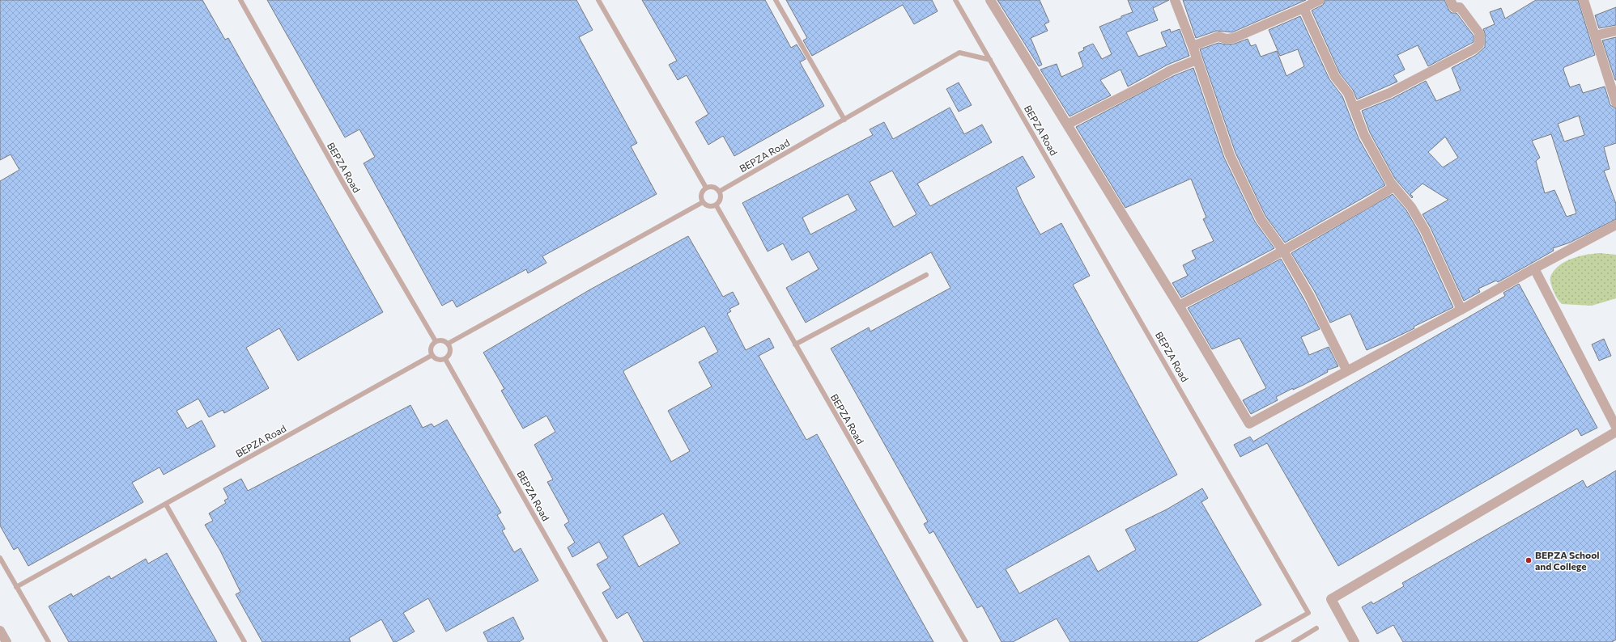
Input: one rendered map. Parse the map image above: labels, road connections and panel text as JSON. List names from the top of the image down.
{
  "streets": {
    "lane": ["BEPZA Road"]
  },
  "places": ["BEPZA School and College"]
}
